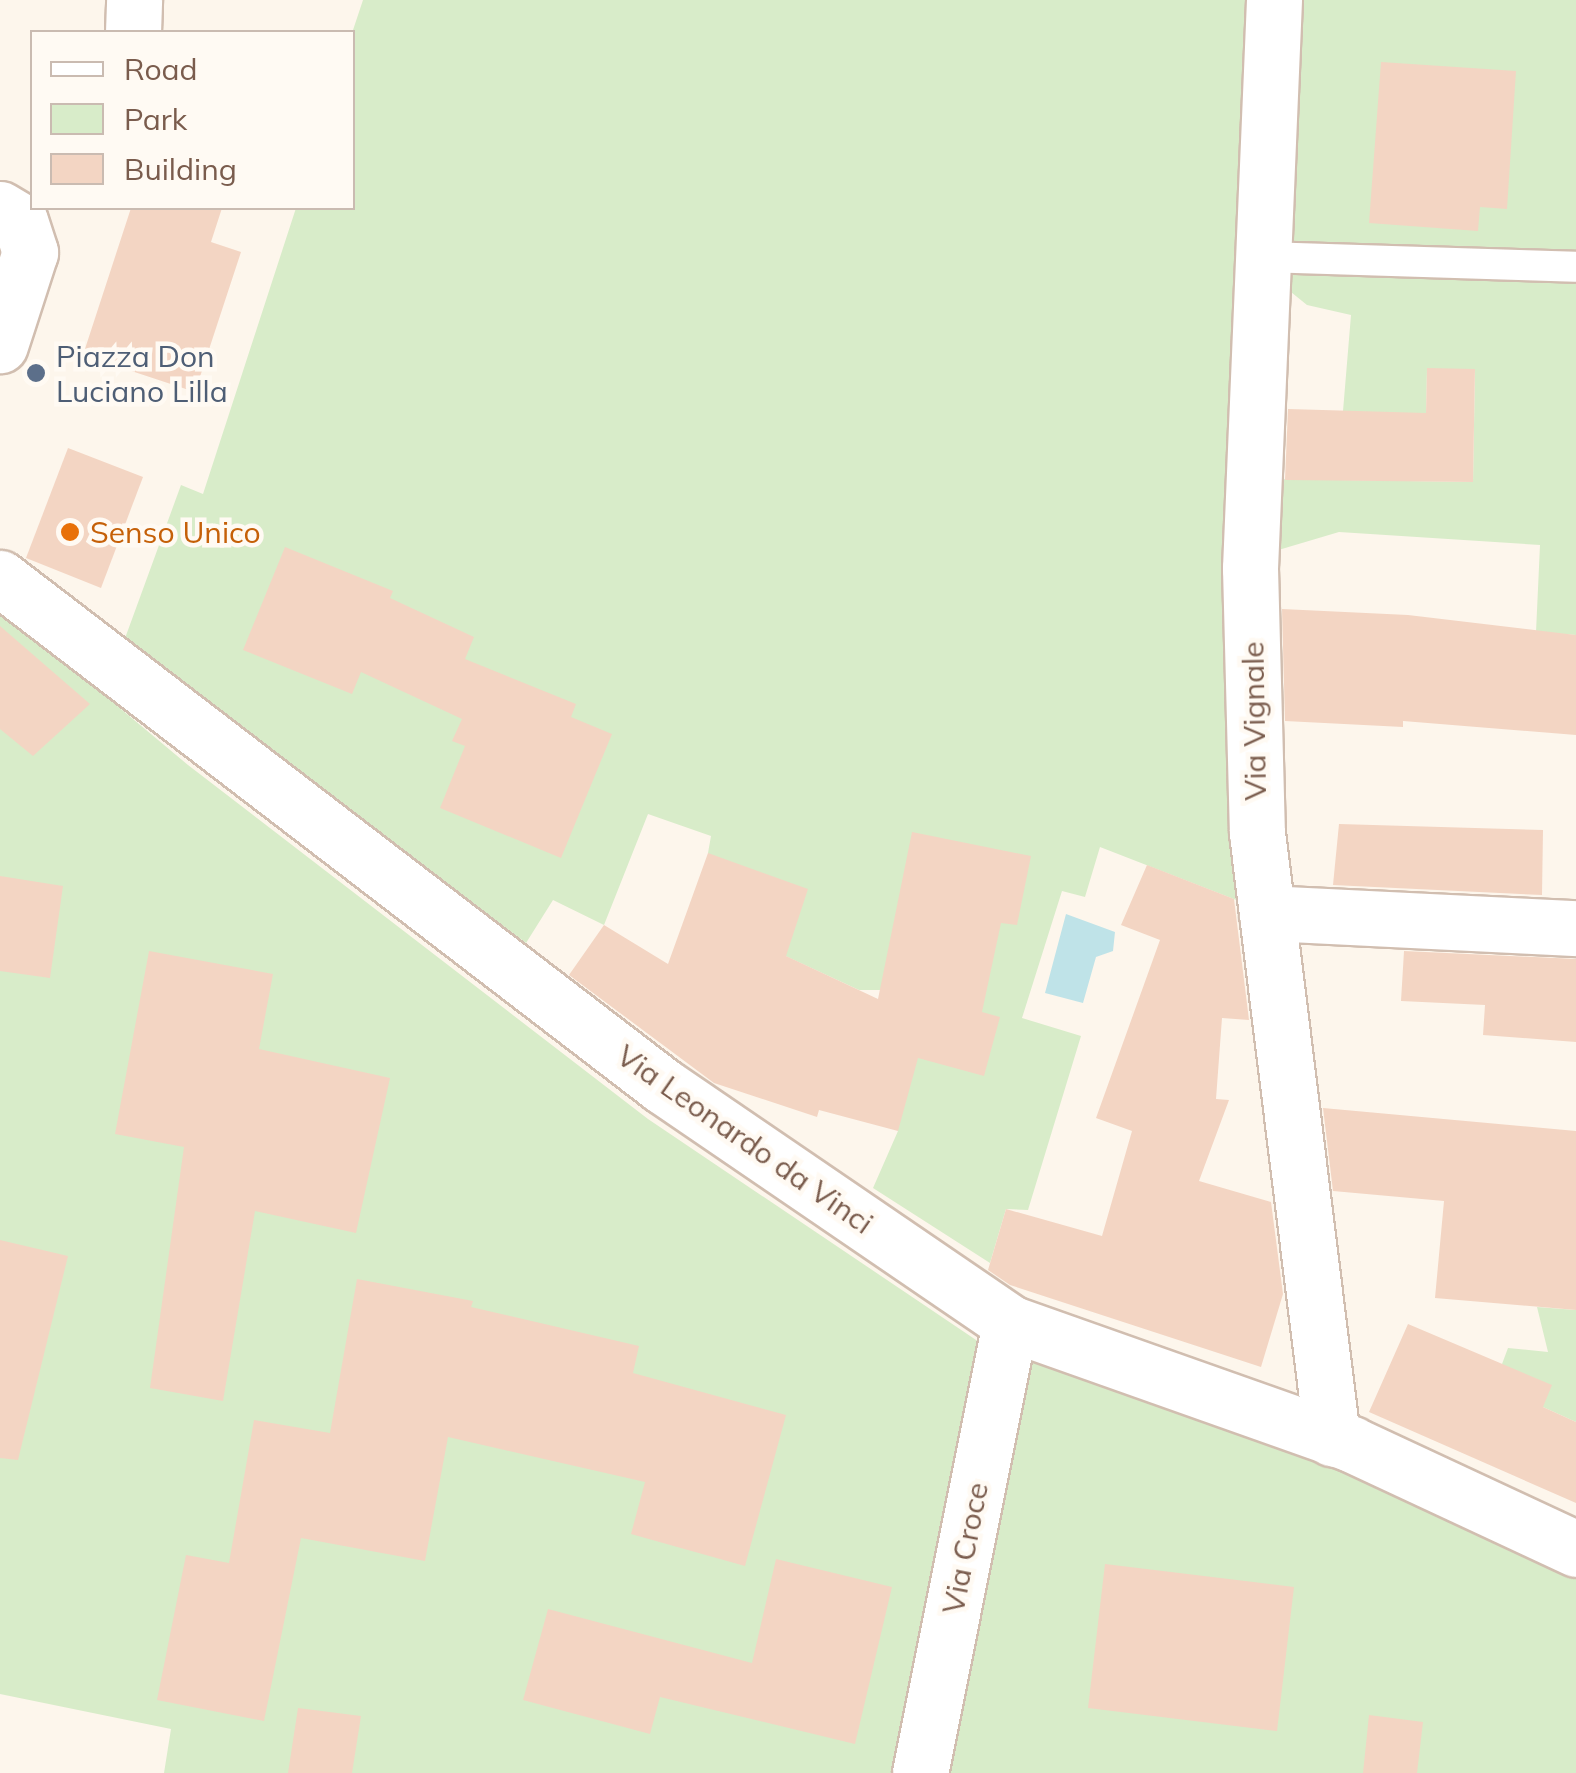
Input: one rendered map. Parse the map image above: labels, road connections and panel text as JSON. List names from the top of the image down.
{
  "streets": {
    "street": ["Via Vignale", "Via Leonardo da Vinci", "Via Croce"]
  },
  "crossings": [
    ["Via Vignale", "Via Leonardo da Vinci"],
    ["Via Leonardo da Vinci", "Via Croce"]
  ],
  "places": ["Piazza Don Luciano Lilla", "Senso Unico"],
  "legend": ["Road", "Park", "Building"]
}
